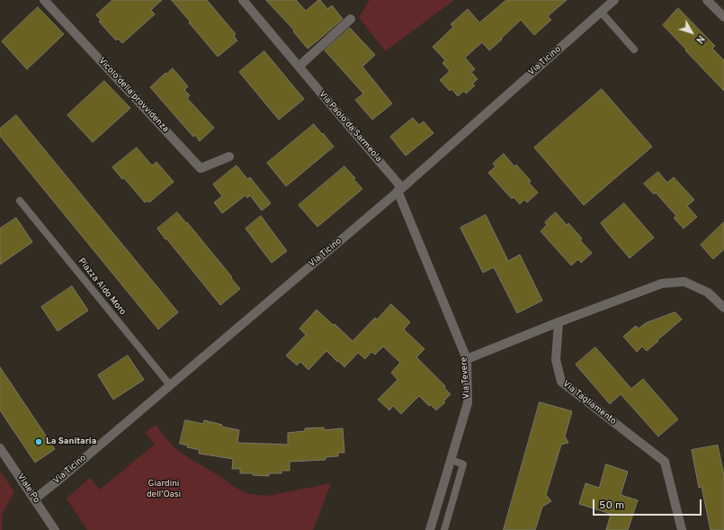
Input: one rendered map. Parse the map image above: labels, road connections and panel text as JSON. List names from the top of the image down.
{
  "streets": {
    "street": [
      "Via Ticino",
      "Vicolo della provvidenza",
      "Via Paolo da Sarmeola",
      "Via Tevere",
      "Via Tagliamento",
      "Viale Po"
    ],
    "lane": ["Piazza Aldo Moro"]
  },
  "crossings": [
    ["Via Ticino", "Via Paolo da Sarmeola"],
    ["Via Ticino", "Piazza Aldo Moro"],
    ["Via Ticino", "Via Tevere"],
    ["Via Ticino", "Viale Po"],
    ["Via Paolo da Sarmeola", "Via Tevere"]
  ],
  "parks": ["Giardini dell'Oasi"],
  "places": ["La Sanitaria"],
  "scale_bar": "50 m",
  "north": "bottom right"
}
